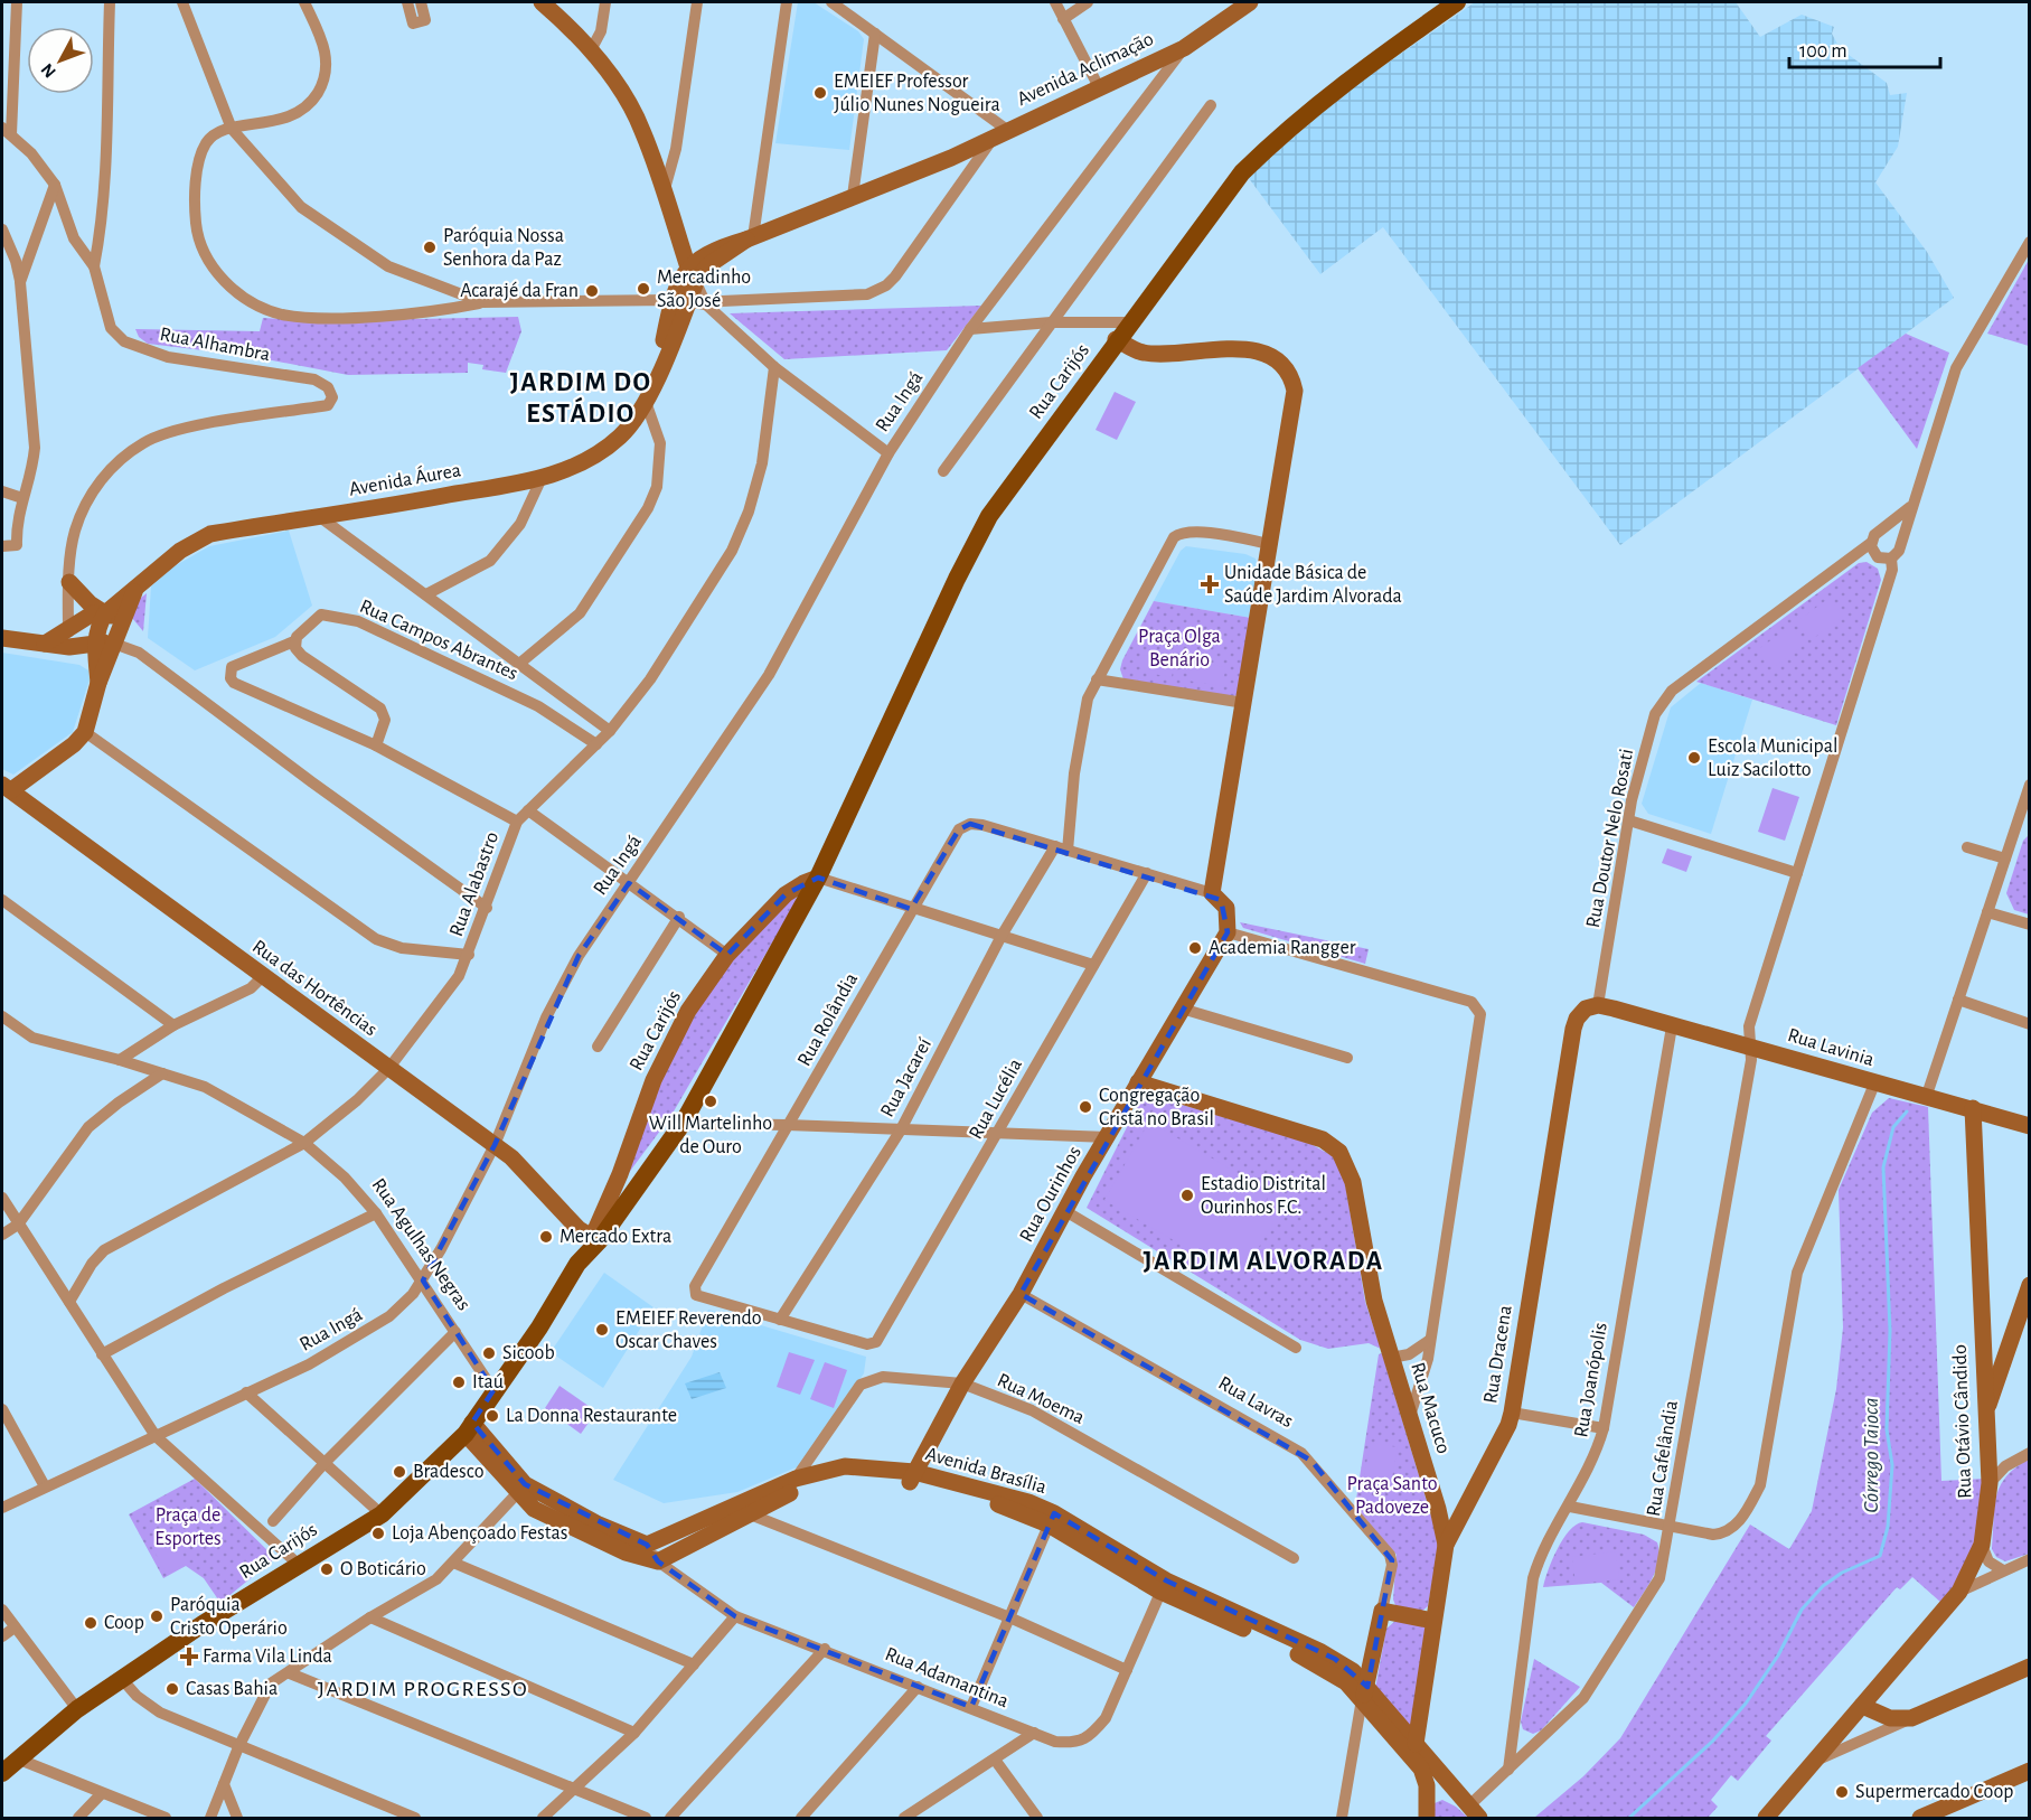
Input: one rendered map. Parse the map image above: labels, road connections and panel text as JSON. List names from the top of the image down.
{
  "streets": {
    "main road": ["Rua Carijós"],
    "street": [
      "Avenida Aclimação",
      "Rua Alhambra",
      "Rua Ingá",
      "Avenida Áurea",
      "Rua Campos Abrantes",
      "Rua Doutor Nelo Rosati",
      "Rua Alabastro",
      "Rua das Hortências",
      "Rua Rolândia",
      "Rua Lavinia",
      "Rua Jacareí",
      "Rua Lucélia",
      "Rua Ourinhos",
      "Rua Agulhas Negras",
      "Rua Dracena",
      "Rua Joanópolis",
      "Rua Moema",
      "Rua Lavras",
      "Rua Macuco",
      "Rua Otávio Cândido",
      "Rua Cafelândia",
      "Avenida Brasília",
      "Rua Adamantina"
    ]
  },
  "crossings": [
    ["Avenida Aclimação", "Rua Ingá"],
    ["Avenida Aclimação", "Avenida Áurea"],
    ["Rua Carijós", "Rua das Hortências"],
    ["Rua Carijós", "Rua Agulhas Negras"],
    ["Rua Ingá", "Rua das Hortências"],
    ["Rua Ingá", "Rua Agulhas Negras"],
    ["Rua Campos Abrantes", "Rua Alabastro"],
    ["Rua Doutor Nelo Rosati", "Rua Lavinia"],
    ["Rua Doutor Nelo Rosati", "Rua Dracena"],
    ["Rua Doutor Nelo Rosati", "Rua Cafelândia"],
    ["Rua Alabastro", "Rua das Hortências"],
    ["Rua Alabastro", "Rua Agulhas Negras"],
    ["Rua Rolândia", "Rua Jacareí"],
    ["Rua Rolândia", "Rua Lucélia"],
    ["Rua Lavinia", "Rua Dracena"],
    ["Rua Lavinia", "Rua Joanópolis"],
    ["Rua Lavinia", "Rua Cafelândia"],
    ["Rua Ourinhos", "Rua Moema"],
    ["Rua Ourinhos", "Rua Lavras"],
    ["Rua Ourinhos", "Rua Macuco"],
    ["Rua Ourinhos", "Avenida Brasília"],
    ["Rua Dracena", "Rua Macuco"],
    ["Rua Dracena", "Avenida Brasília"],
    ["Rua Joanópolis", "Rua Cafelândia"],
    ["Rua Moema", "Avenida Brasília"],
    ["Rua Lavras", "Avenida Brasília"],
    ["Rua Cafelândia", "Avenida Brasília"],
    ["Avenida Brasília", "Rua Adamantina"]
  ],
  "districts": ["JARDIM DO ESTÁDIO", "JARDIM ALVORADA", "JARDIM PROGRESSO"],
  "water": ["Córrego Taioca"],
  "parks": ["Praça Olga Benário", "Praça Santo Padoveze", "Praça de Esportes"],
  "places": {
    "other": [
      "EMEIEF Professor Júlio Nunes Nogueira",
      "Paróquia Nossa Senhora da Paz",
      "Mercadinho São José",
      "Acarajé da Fran",
      "Escola Municipal Luiz Sacilotto",
      "Academia Rangger",
      "Will Martelinho de Ouro",
      "Congregação Cristã no Brasil",
      "Estadio Distrital Ourinhos F.C.",
      "Mercado Extra",
      "EMEIEF Reverendo Oscar Chaves",
      "Sicoob",
      "Itaú",
      "La Donna Restaurante",
      "Bradesco",
      "Loja Abençoado Festas",
      "O Boticário",
      "Paróquia Cristo Operário",
      "Coop",
      "Casas Bahia",
      "Supermercado Coop"
    ],
    "health": ["Unidade Básica de Saúde Jardim Alvorada", "Farma Vila Linda"]
  },
  "scale_bar": "100 m",
  "north": "bottom left"
}
